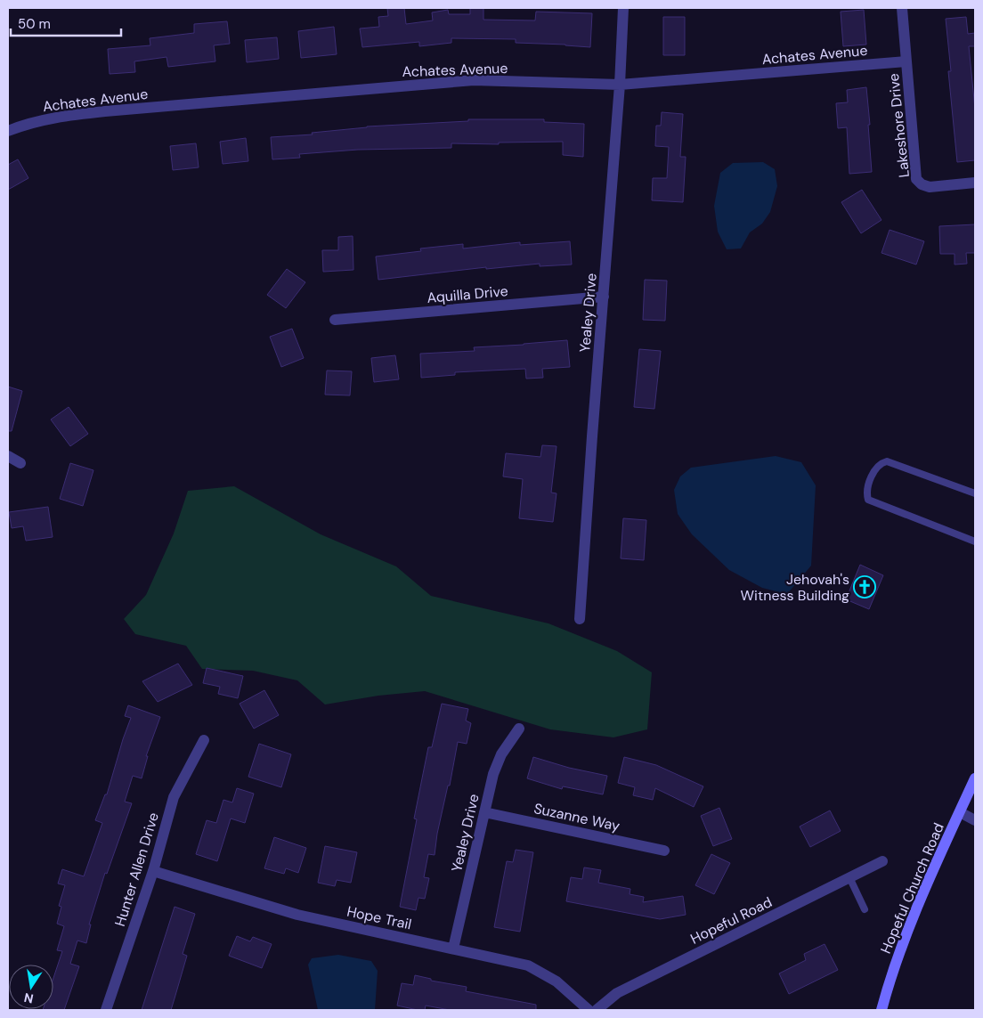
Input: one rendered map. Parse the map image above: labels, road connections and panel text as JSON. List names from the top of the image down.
{
  "streets": {
    "main road": ["Hopeful Church Road"],
    "street": [
      "Achates Avenue",
      "Lakeshore Drive",
      "Aquilla Drive",
      "Yealey Drive",
      "Suzanne Way",
      "Hunter Allen Drive",
      "Hope Trail",
      "Hopeful Road"
    ]
  },
  "crossings": [
    ["Achates Avenue", "Lakeshore Drive"],
    ["Achates Avenue", "Yealey Drive"],
    ["Aquilla Drive", "Yealey Drive"],
    ["Yealey Drive", "Suzanne Way"],
    ["Yealey Drive", "Hope Trail"],
    ["Hunter Allen Drive", "Hope Trail"]
  ],
  "places": {
    "church": ["Jehovah's Witness Building"]
  },
  "scale_bar": "50 m",
  "north": "bottom"
}
